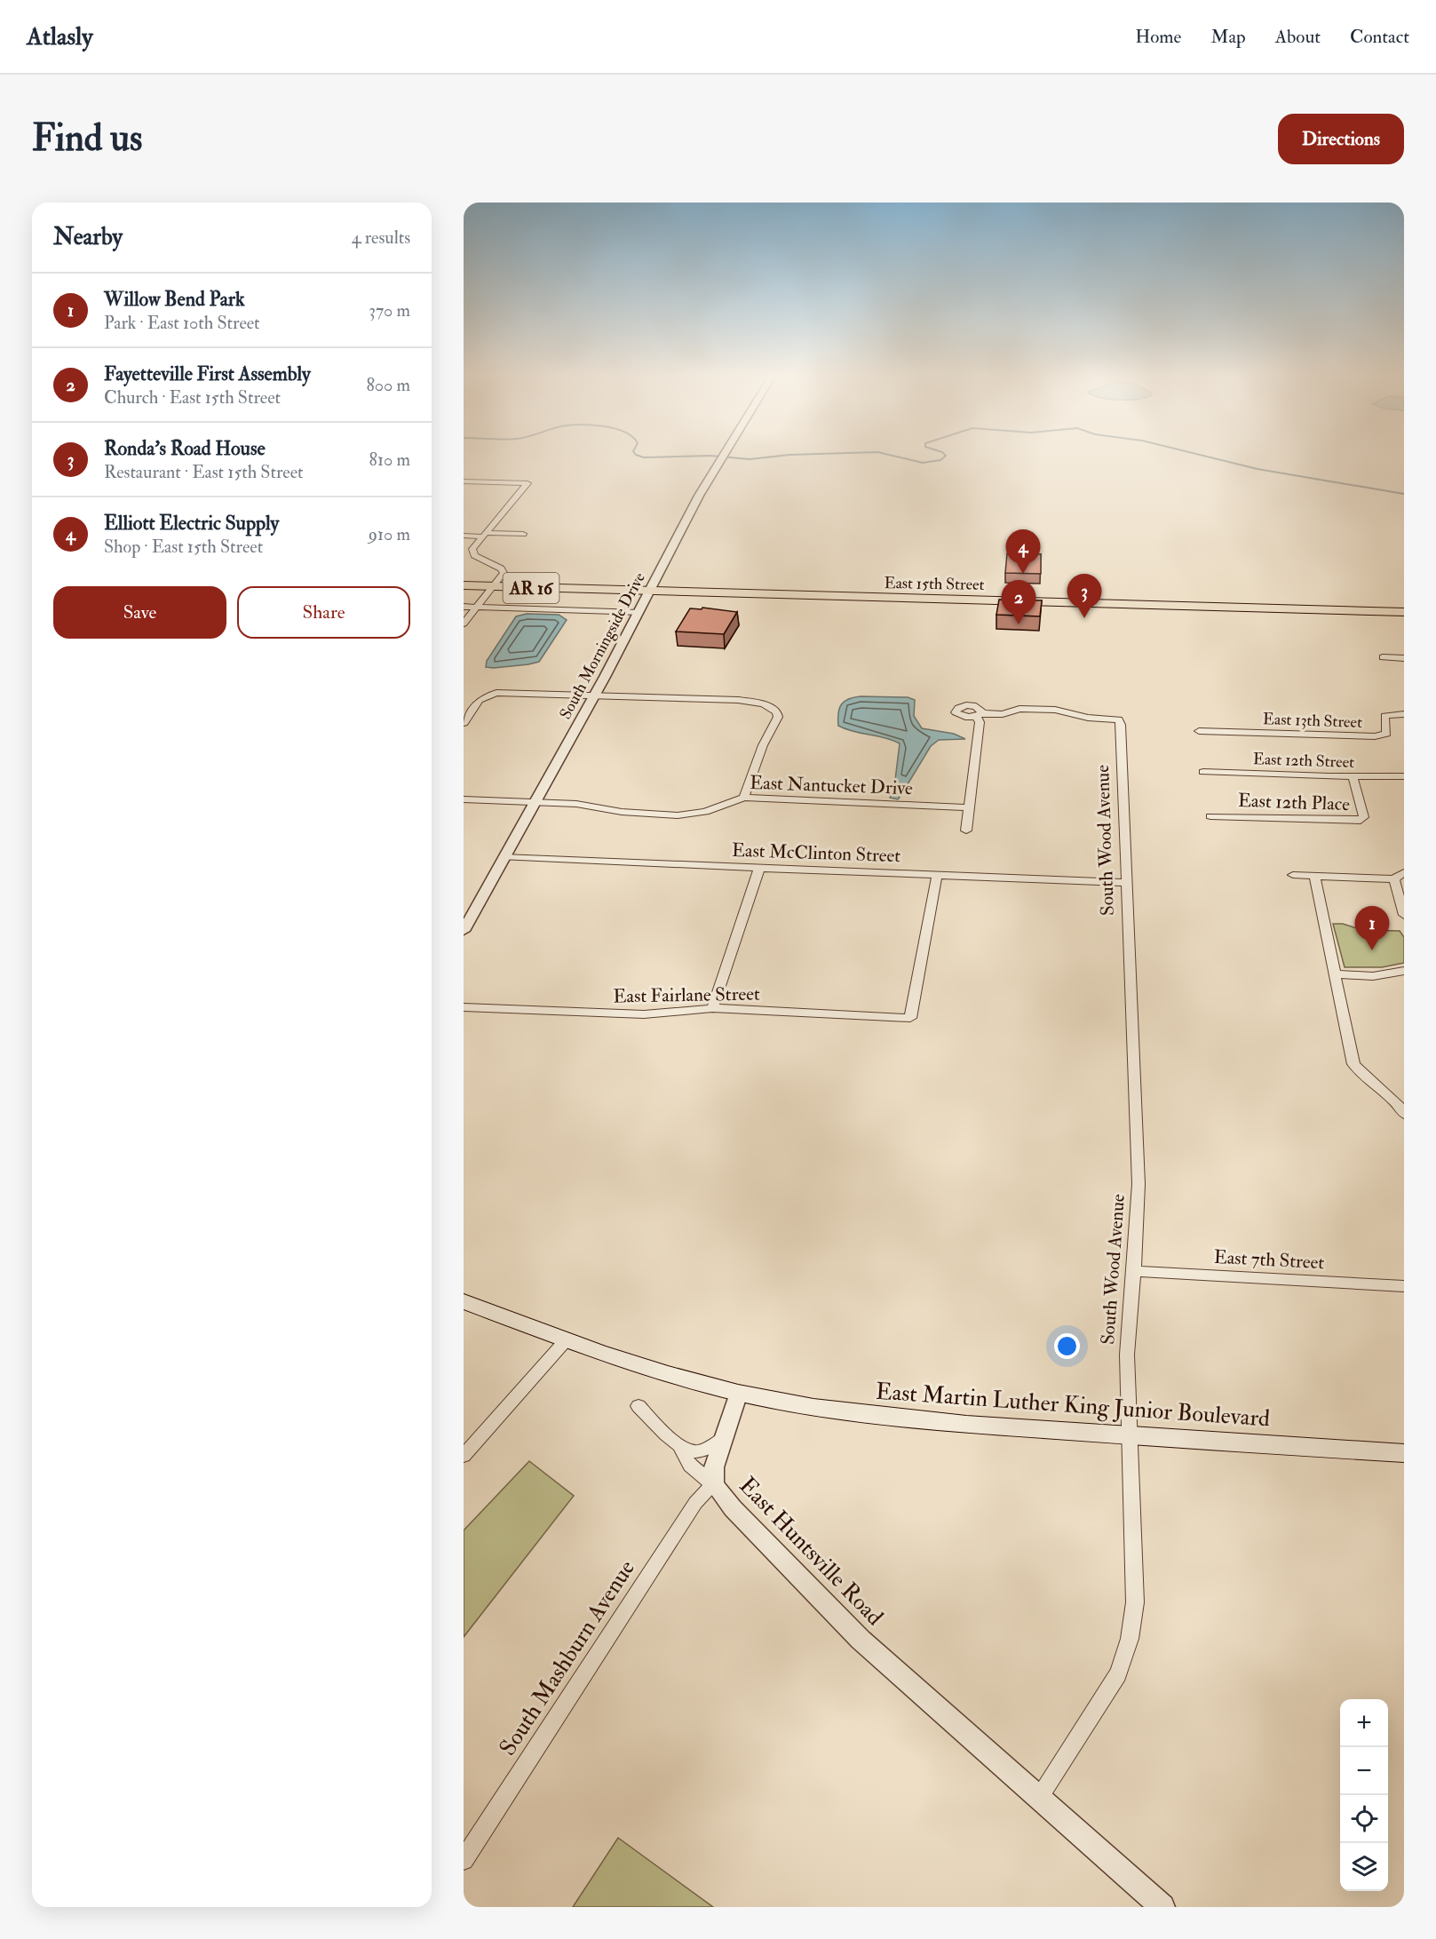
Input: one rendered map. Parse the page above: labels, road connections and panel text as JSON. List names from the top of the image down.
{
  "streets": {
    "main road": ["East 15th Street", "AR 16", "East Martin Luther King Junior Boulevard"],
    "street": [
      "South Morningside Drive",
      "East 13th Street",
      "East 12th Street",
      "East Nantucket Drive",
      "East 12th Place",
      "South Wood Avenue",
      "East McClinton Street",
      "East Fairlane Street",
      "East 7th Street",
      "East Huntsville Road",
      "South Mashburn Avenue"
    ]
  },
  "crossings": [
    ["East 15th Street", "South Morningside Drive"],
    ["South Morningside Drive", "East Nantucket Drive"],
    ["South Morningside Drive", "East McClinton Street"],
    ["East 12th Street", "East 12th Place"],
    ["East Nantucket Drive", "South Wood Avenue"],
    ["South Wood Avenue", "East McClinton Street"],
    ["South Wood Avenue", "East 7th Street"],
    ["South Wood Avenue", "East Martin Luther King Junior Boulevard"],
    ["South Wood Avenue", "East Huntsville Road"],
    ["East McClinton Street", "East Fairlane Street"],
    ["East Martin Luther King Junior Boulevard", "East Huntsville Road"],
    ["East Huntsville Road", "South Mashburn Avenue"]
  ],
  "page": {
    "header": "Atlasly",
    "nav": [
      "Home",
      "Map",
      "About",
      "Contact"
    ],
    "buttons": [
      "Directions",
      ["Save", "Share"]
    ],
    "title": "Find us",
    "heading": ["Nearby", "4 results"],
    "list": [
      {
        "mark": "1",
        "name": "Willow Bend Park",
        "note": "Park · East 10th Street",
        "value": "370 m"
      },
      {
        "mark": "2",
        "name": "Fayetteville First Assembly",
        "note": "Church · East 15th Street",
        "value": "800 m"
      },
      {
        "mark": "3",
        "name": "Ronda’s Road House",
        "note": "Restaurant · East 15th Street",
        "value": "810 m"
      },
      {
        "mark": "4",
        "name": "Elliott Electric Supply",
        "note": "Shop · East 15th Street",
        "value": "910 m"
      }
    ],
    "pins": [
      "4",
      "3",
      "2",
      "1"
    ],
    "map_buttons": ["+", "−"]
  }
}
